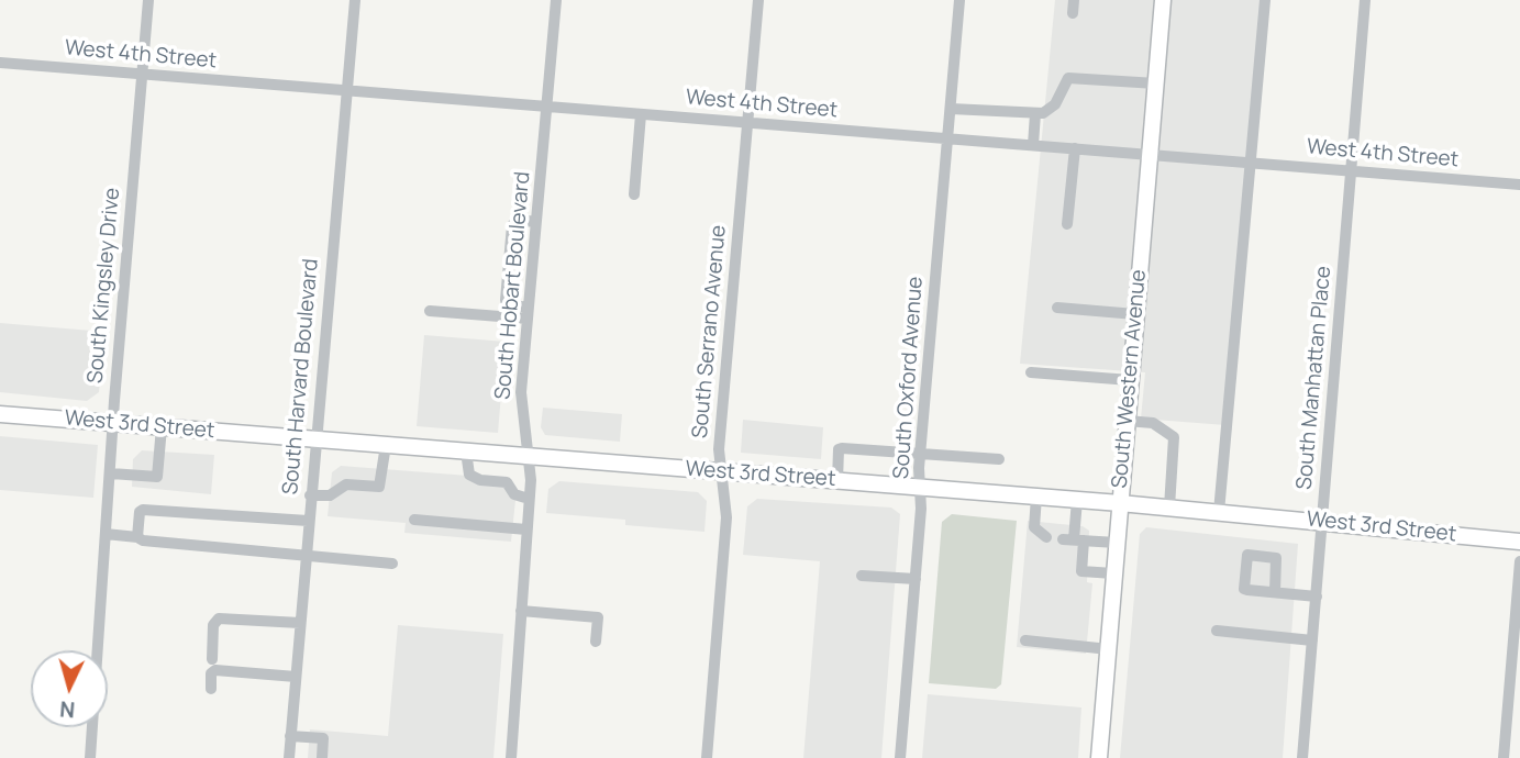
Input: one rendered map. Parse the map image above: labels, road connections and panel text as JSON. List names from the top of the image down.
{
  "streets": {
    "main road": ["South Western Avenue", "West 3rd Street"],
    "street": [
      "West 4th Street",
      "South Kingsley Drive",
      "South Hobart Boulevard",
      "South Serrano Avenue",
      "South Harvard Boulevard",
      "South Oxford Avenue",
      "South Manhattan Place"
    ]
  },
  "crossings": [
    ["West 4th Street", "South Kingsley Drive"],
    ["West 4th Street", "South Hobart Boulevard"],
    ["West 4th Street", "South Serrano Avenue"],
    ["West 4th Street", "South Harvard Boulevard"],
    ["West 4th Street", "South Oxford Avenue"],
    ["West 4th Street", "South Manhattan Place"],
    ["West 4th Street", "South Western Avenue"],
    ["South Kingsley Drive", "West 3rd Street"],
    ["South Hobart Boulevard", "West 3rd Street"],
    ["South Serrano Avenue", "West 3rd Street"],
    ["South Harvard Boulevard", "West 3rd Street"],
    ["South Oxford Avenue", "West 3rd Street"],
    ["South Manhattan Place", "West 3rd Street"],
    ["South Western Avenue", "West 3rd Street"]
  ],
  "north": "bottom"
}
